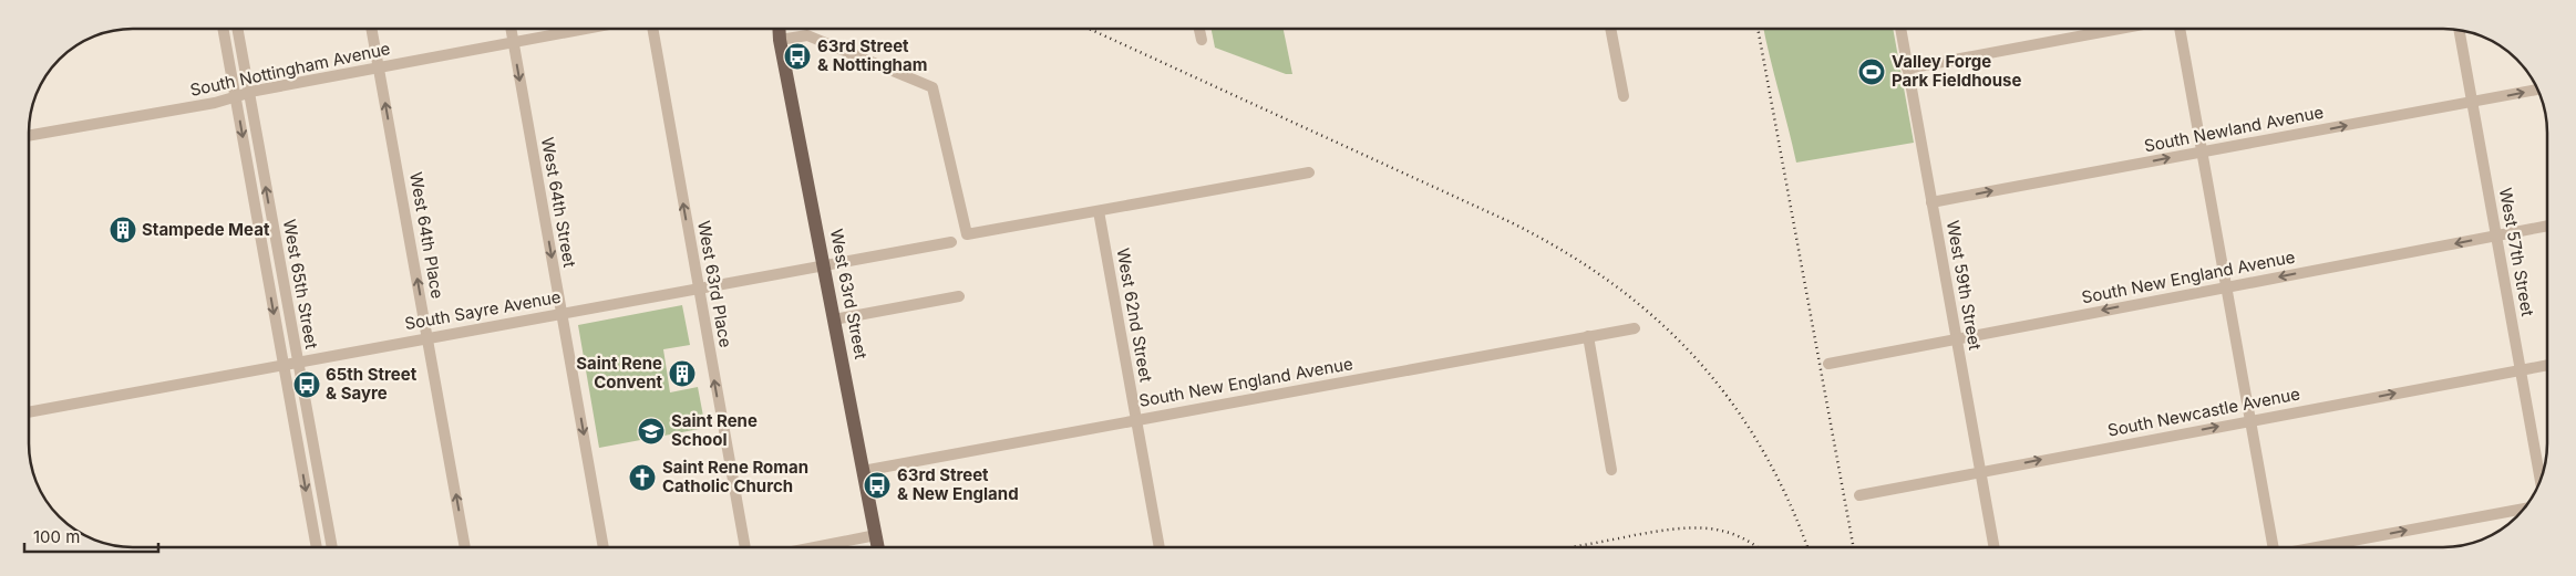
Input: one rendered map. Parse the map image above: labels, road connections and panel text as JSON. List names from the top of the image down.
{
  "streets": {
    "main road": ["West 63rd Street"],
    "street": [
      "South Nottingham Avenue",
      "South Newland Avenue",
      "West 64th Street",
      "West 64th Place",
      "West 57th Street",
      "South New England Avenue",
      "West 65th Street",
      "West 63rd Place",
      "West 59th Street",
      "South Sayre Avenue",
      "West 62nd Street",
      "South Newcastle Avenue"
    ]
  },
  "crossings": [
    ["South Nottingham Avenue", "West 64th Street"],
    ["South Nottingham Avenue", "West 64th Place"],
    ["South Nottingham Avenue", "West 65th Street"],
    ["South Newland Avenue", "West 57th Street"],
    ["South Newland Avenue", "West 59th Street"],
    ["West 64th Street", "South Sayre Avenue"],
    ["West 64th Place", "South Sayre Avenue"],
    ["West 57th Street", "South New England Avenue"],
    ["West 57th Street", "South Newcastle Avenue"],
    ["South New England Avenue", "West 59th Street"],
    ["South New England Avenue", "West 63rd Street"],
    ["South New England Avenue", "West 62nd Street"],
    ["West 65th Street", "South Sayre Avenue"],
    ["West 63rd Place", "South Sayre Avenue"],
    ["West 59th Street", "South Newcastle Avenue"],
    ["West 63rd Street", "South Sayre Avenue"]
  ],
  "one_way": [
    "South Newland Avenue",
    "West 64th Street",
    "West 64th Place",
    "South New England Avenue",
    "West 63rd Place",
    "South Newcastle Avenue"
  ],
  "places": {
    "bus stop": ["63rd Street & Nottingham", "65th Street & Sayre", "63rd Street & New England"],
    "sports": ["Valley Forge Park Fieldhouse"],
    "building": ["Stampede Meat", "Saint Rene Convent"],
    "school or university": ["Saint Rene School"],
    "church": ["Saint Rene Roman Catholic Church"]
  },
  "scale_bar": "100 m"
}
